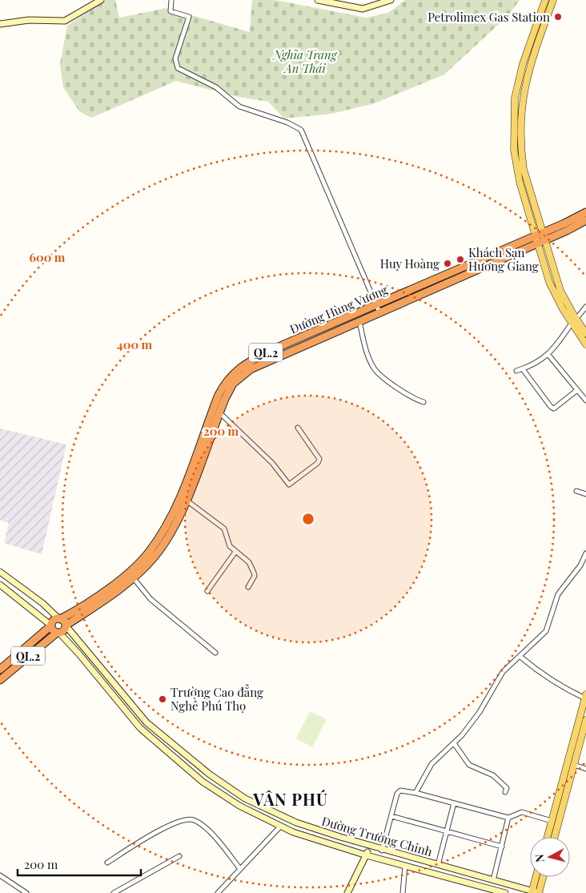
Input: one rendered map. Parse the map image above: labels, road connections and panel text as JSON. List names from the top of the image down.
{
  "streets": {
    "highway": ["Đường Hùng Vương", "QL.2"],
    "main road": ["Đường Trường Chinh"]
  },
  "crossings": [
    ["Đường Hùng Vương", "QL.2"],
    ["Đường Hùng Vương", "Đường Trường Chinh"],
    ["QL.2", "Đường Trường Chinh"]
  ],
  "districts": ["VÂN PHÚ"],
  "parks": ["Nghĩa Trang An Thái"],
  "places": [
    "Petrolimex Gas Station",
    "Khách Sạn Hương Giang",
    "Huy Hoàng",
    "Trường Cao đẳng Nghề Phú Thọ"
  ],
  "scale_bar": "200 m",
  "north": "left",
  "rings": ["600 m", "400 m", "200 m"]
}
